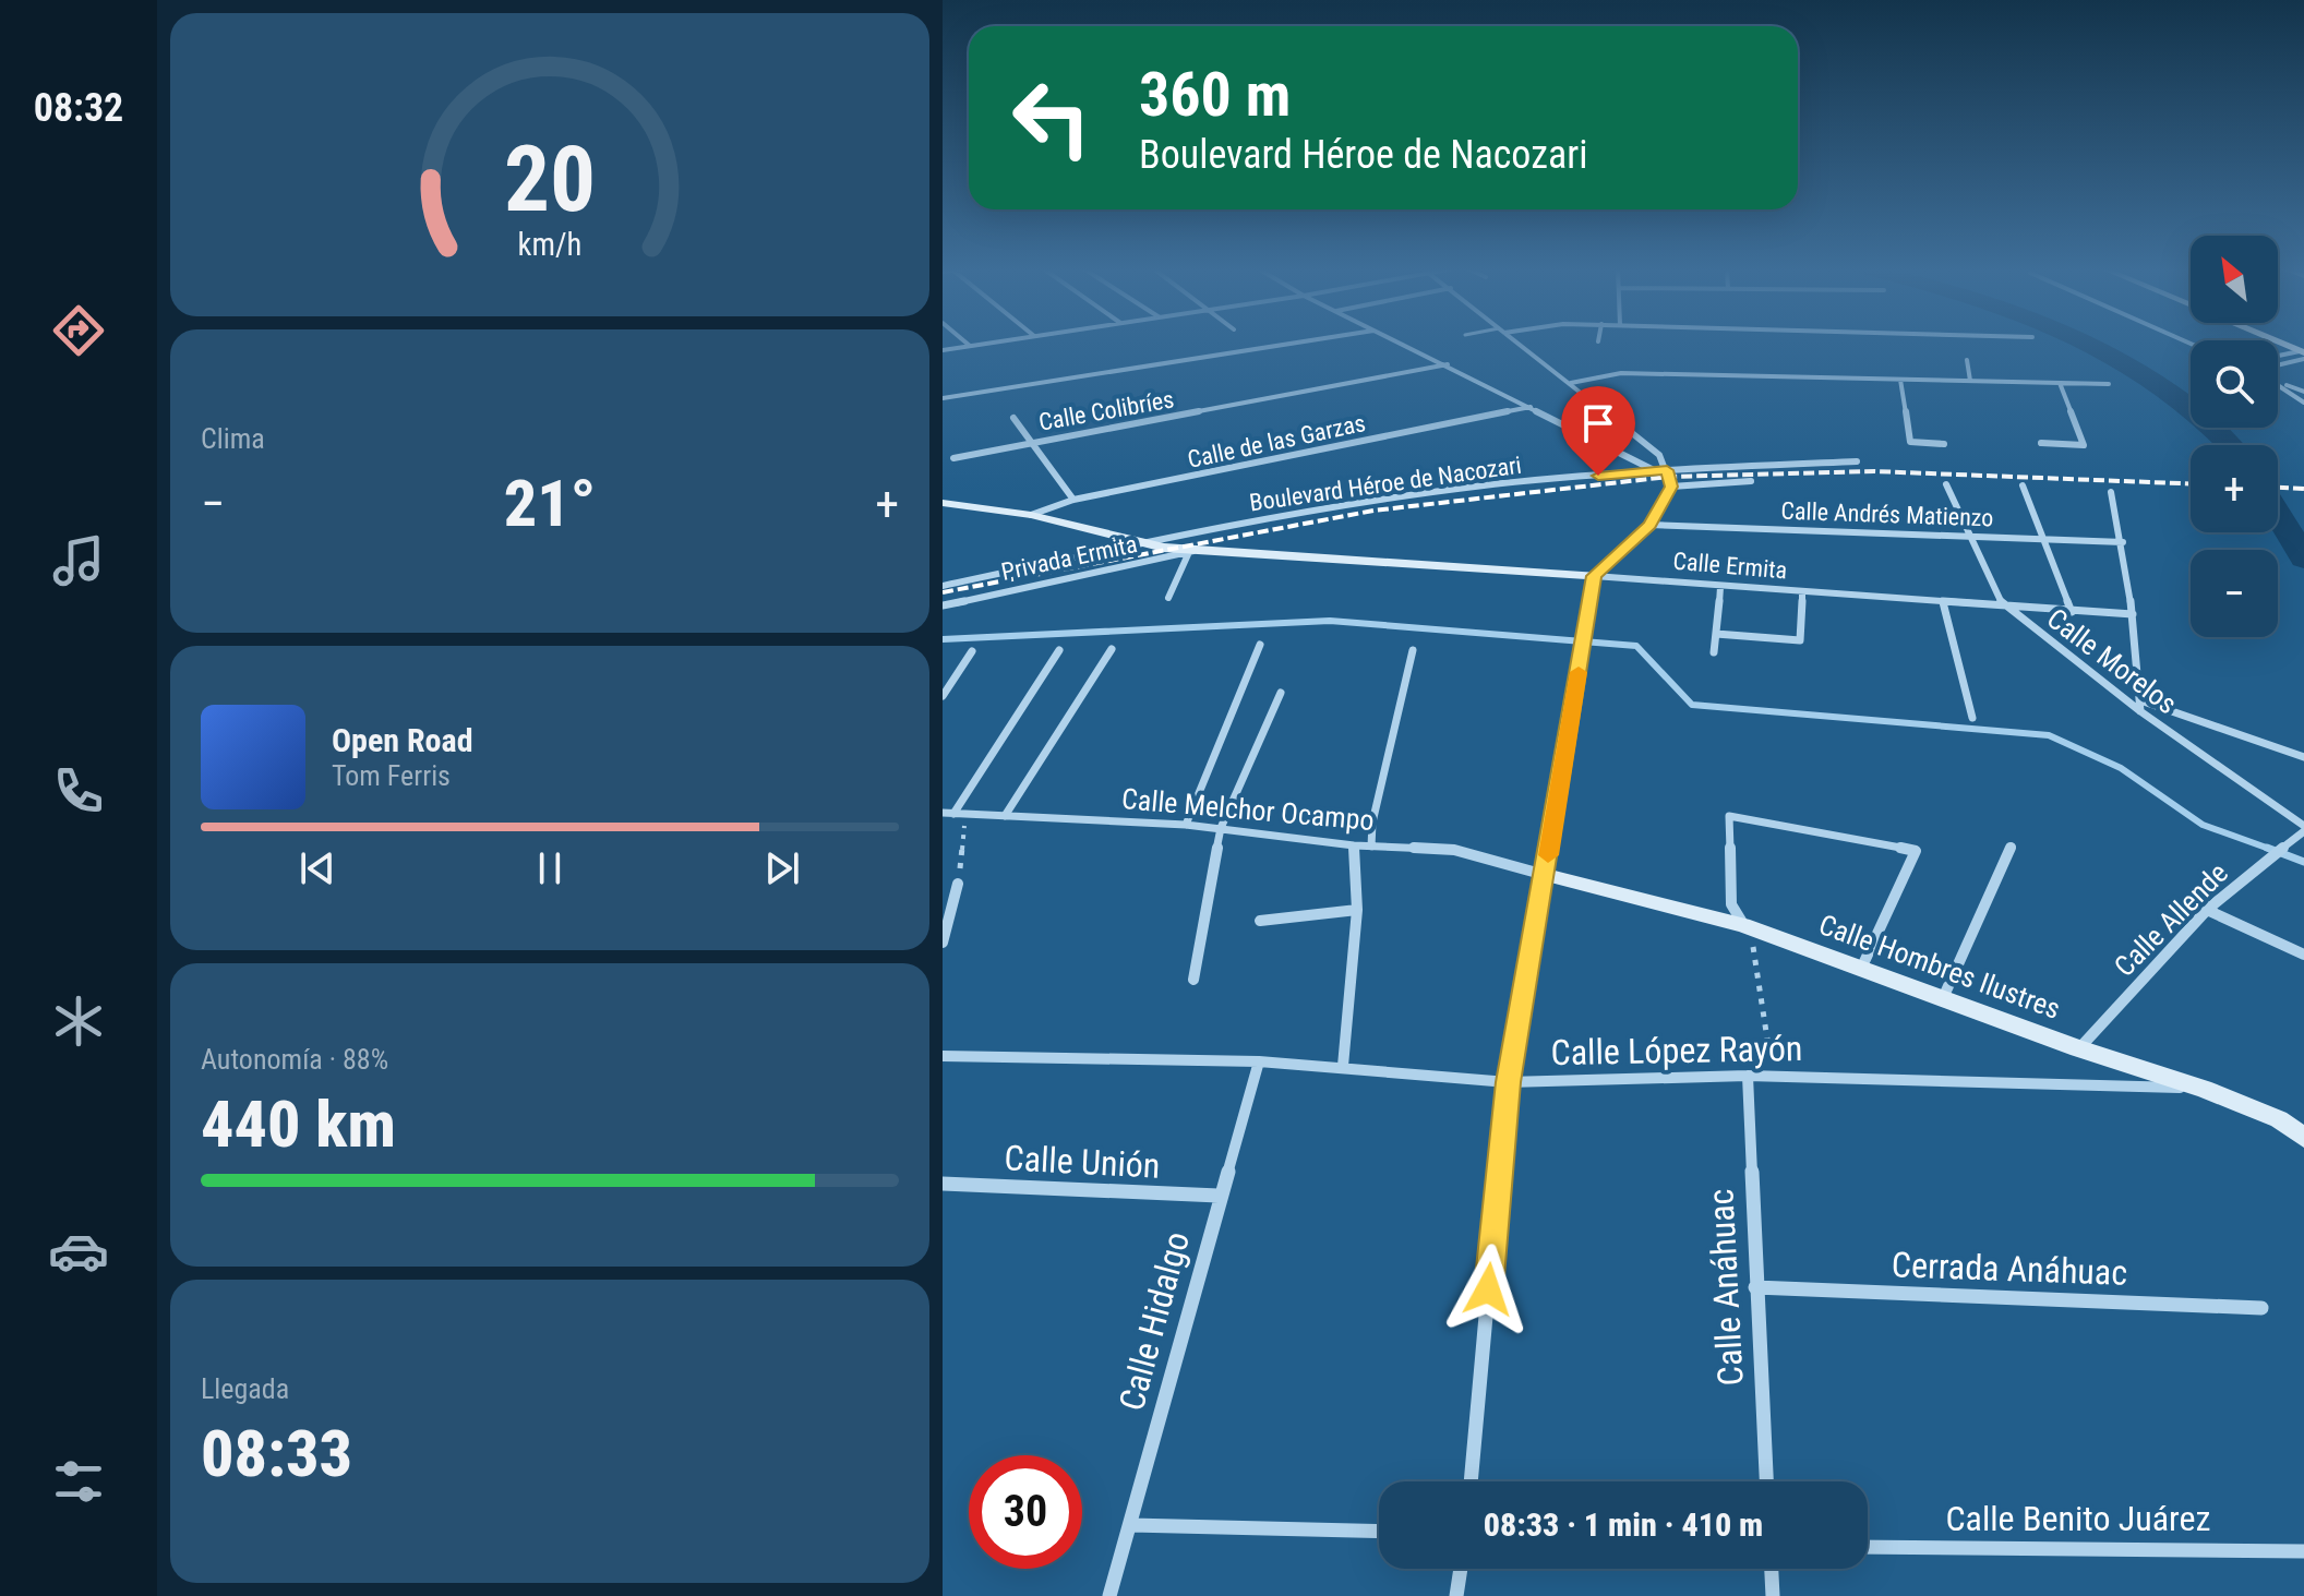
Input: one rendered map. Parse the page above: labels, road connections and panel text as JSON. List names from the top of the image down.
{
  "streets": {
    "street": [
      "Calle Colibríes",
      "Calle de las Garzas",
      "Boulevard Héroe de Nacozari",
      "Calle Andrés Matienzo",
      "Privada Ermita",
      "Calle Ermita",
      "Calle Morelos",
      "Calle Melchor Ocampo",
      "Calle Allende",
      "Calle Hombres Ilustres",
      "Calle López Rayón",
      "Calle Unión",
      "Cerrada Anáhuac",
      "Calle Anáhuac",
      "Calle Hidalgo",
      "Calle Benito Juárez"
    ]
  },
  "crossings": [
    ["Calle Andrés Matienzo", "Calle Morelos"],
    ["Privada Ermita", "Calle Ermita"],
    ["Calle Ermita", "Calle Morelos"],
    ["Calle Morelos", "Calle Allende"],
    ["Calle Melchor Ocampo", "Calle Hombres Ilustres"],
    ["Calle Allende", "Calle Hombres Ilustres"],
    ["Calle Hombres Ilustres", "Calle López Rayón"],
    ["Calle López Rayón", "Calle Anáhuac"],
    ["Calle López Rayón", "Calle Hidalgo"],
    ["Calle Unión", "Calle Hidalgo"],
    ["Cerrada Anáhuac", "Calle Anáhuac"]
  ],
  "north": "top left",
  "page": {
    "tabs": "08:32",
    "turn": ["360 m", "Boulevard Héroe de Nacozari"],
    "map_buttons": ["+", "−"],
    "tile": [
      "Clima",
      ["Autonomía · 88%", "440 km"],
      ["Llegada", "08:33"]
    ],
    "heat": ["−", "21°", "+"],
    "song": ["Open Road", "Tom Ferris"],
    "limit": "30",
    "trip": "08:33 · 1 min · 410 m",
    "gauge": ["20", "km/h"]
  }
}
